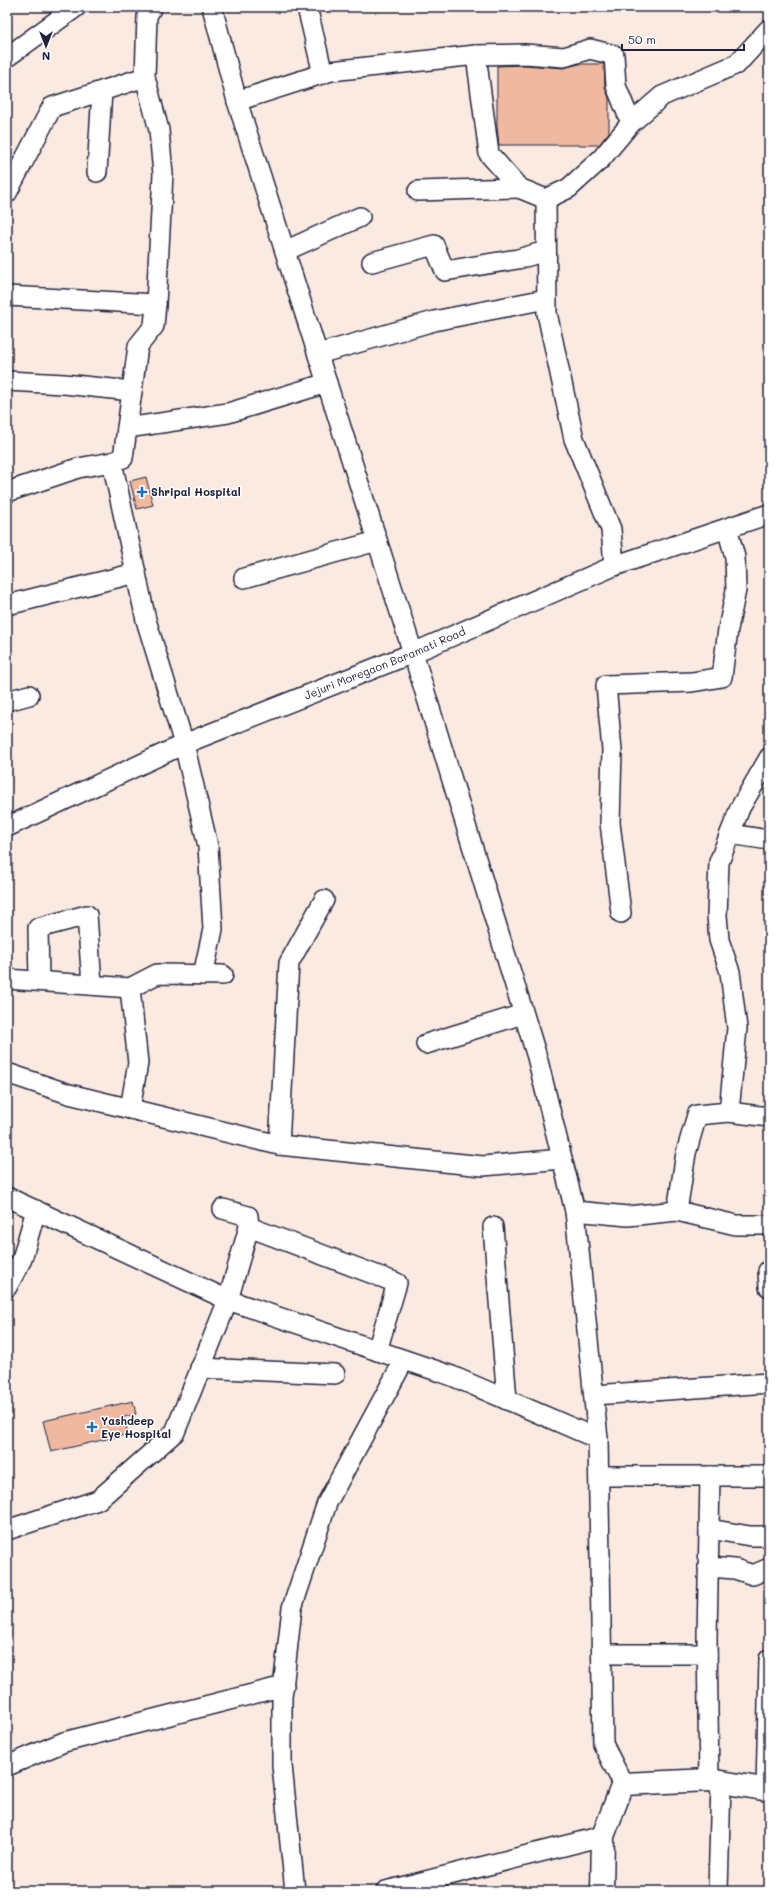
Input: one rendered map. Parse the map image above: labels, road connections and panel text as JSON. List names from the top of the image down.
{
  "streets": {
    "street": ["Jejuri Moregaon Baramati Road"]
  },
  "places": {
    "health": ["Shripal Hospital", "Yashdeep Eye Hospital"]
  },
  "scale_bar": "50 m",
  "north": "bottom"
}
